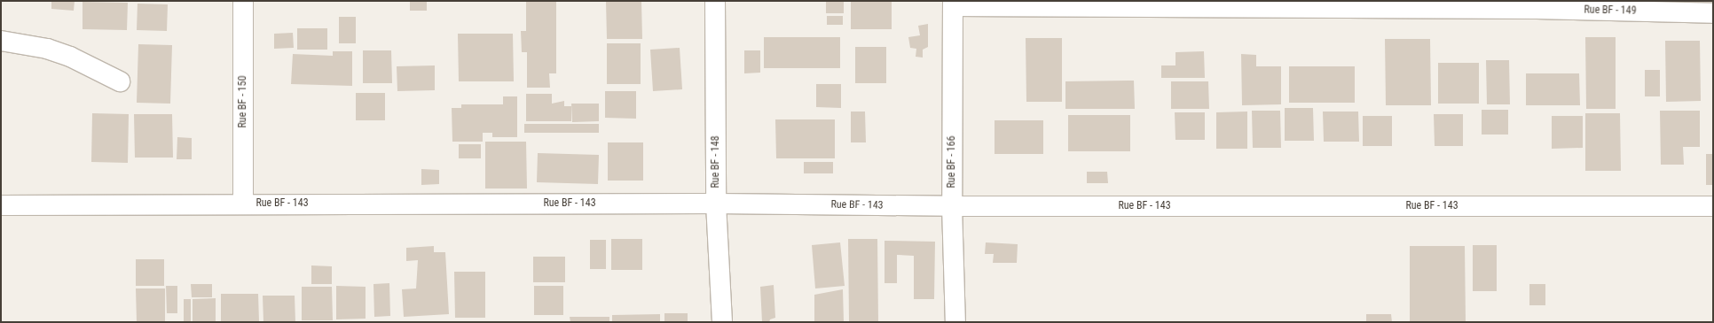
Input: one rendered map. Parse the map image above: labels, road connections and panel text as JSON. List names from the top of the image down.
{
  "streets": {
    "street": [
      "Rue BF - 149",
      "Rue BF - 150",
      "Rue BF - 148",
      "Rue BF - 166",
      "Rue BF - 143"
    ]
  },
  "crossings": [
    ["Rue BF - 149", "Rue BF - 166"],
    ["Rue BF - 150", "Rue BF - 143"],
    ["Rue BF - 148", "Rue BF - 143"],
    ["Rue BF - 166", "Rue BF - 143"]
  ]
}
